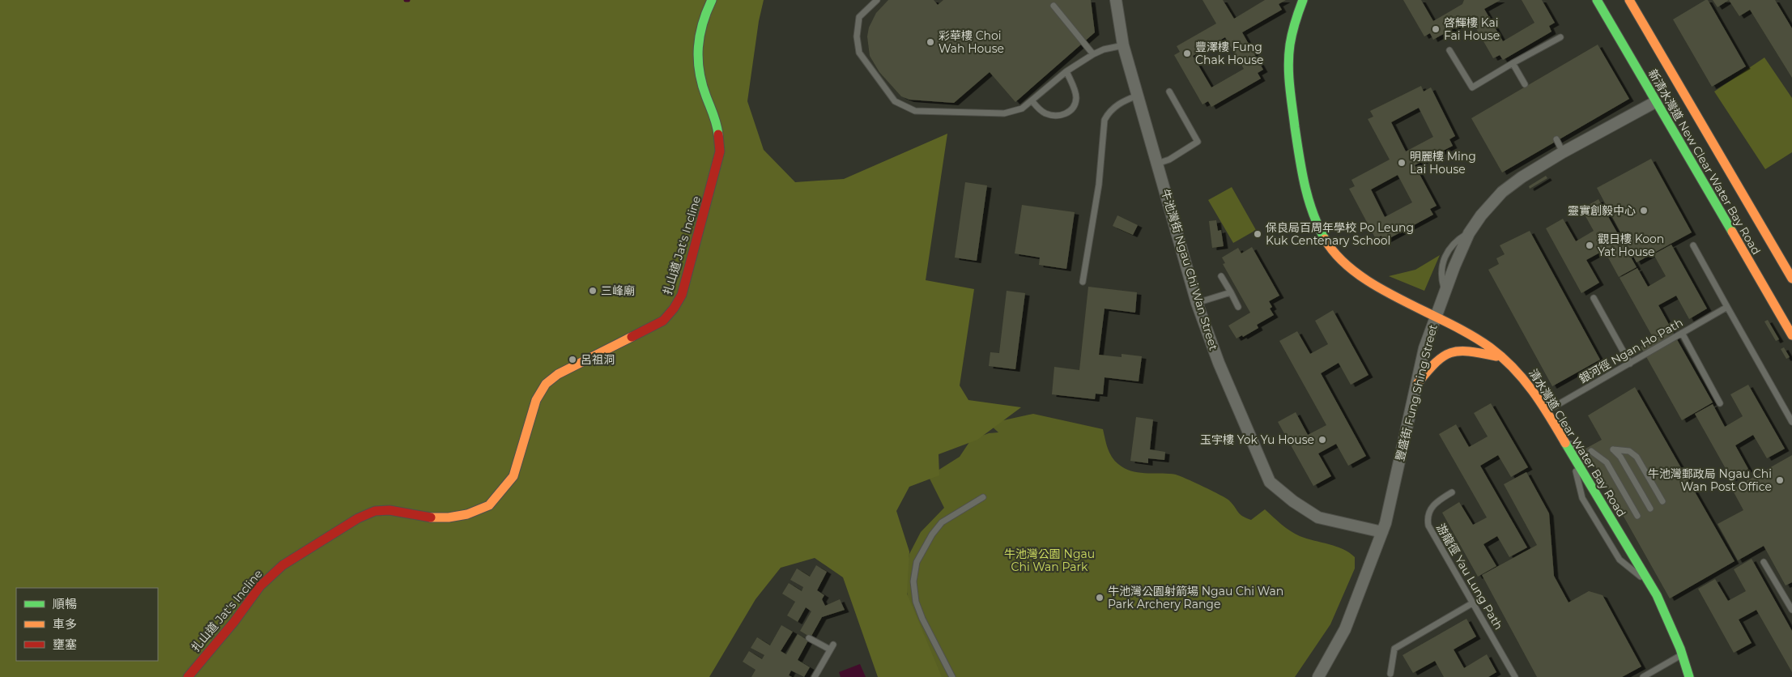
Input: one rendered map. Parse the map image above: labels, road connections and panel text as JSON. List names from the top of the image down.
{
  "streets": {
    "main road": ["新清水灣道 New Clear Water Bay Road", "扎山道 Jat's Incline", "清水灣道 Clear Water Bay Road"],
    "street": ["牛池灣街 Ngau Chi Wan Street", "豐盛街 Fung Shing Street"],
    "lane": ["銀河徑 Ngan Ho Path", "游龍徑 Yau Lung Path"]
  },
  "crossings": [
    ["新清水灣道 New Clear Water Bay Road", "豐盛街 Fung Shing Street"],
    ["牛池灣街 Ngau Chi Wan Street", "豐盛街 Fung Shing Street"],
    ["銀河徑 Ngan Ho Path", "清水灣道 Clear Water Bay Road"],
    ["豐盛街 Fung Shing Street", "清水灣道 Clear Water Bay Road"]
  ],
  "parks": ["牛池灣公園 Ngau Chi Wan Park"],
  "places": [
    "啓輝樓 Kai Fai House",
    "彩華樓 Choi Wah House",
    "豐澤樓 Fung Chak House",
    "明麗樓 Ming Lai House",
    "靈實創毅中心",
    "保良局百周年學校 Po Leung Kuk Centenary School",
    "觀日樓 Koon Yat House",
    "三峰廟",
    "呂祖洞",
    "玉宇樓 Yok Yu House",
    "牛池灣郵政局 Ngau Chi Wan Post Office",
    "牛池灣公園射箭場 Ngau Chi Wan Park Archery Range"
  ],
  "legend": ["順暢", "車多", "壅塞"]
}
